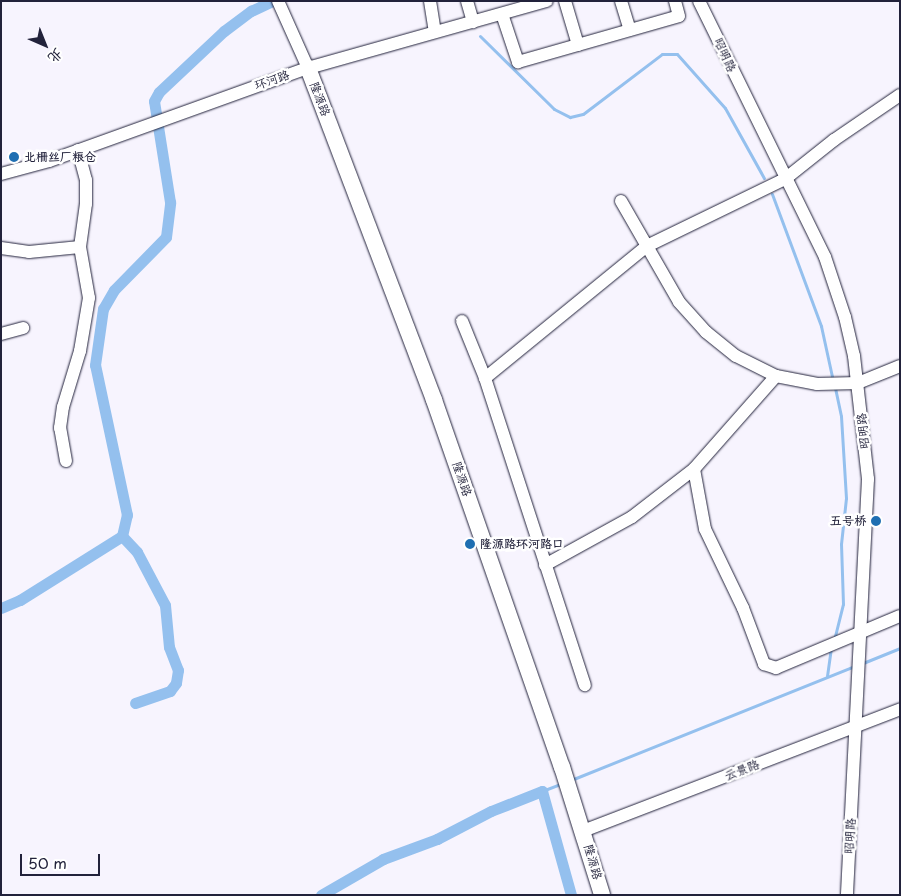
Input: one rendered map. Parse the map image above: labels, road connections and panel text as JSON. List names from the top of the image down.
{
  "streets": {
    "main road": ["隆源路"],
    "street": ["昭明路", "环河路", "云景路"]
  },
  "crossings": [
    ["昭明路", "云景路"],
    ["环河路", "隆源路"],
    ["隆源路", "云景路"]
  ],
  "places": ["北栅丝厂粮仓", "五号桥", "隆源路环河路口"],
  "scale_bar": "50 m",
  "north": "bottom right"
}
